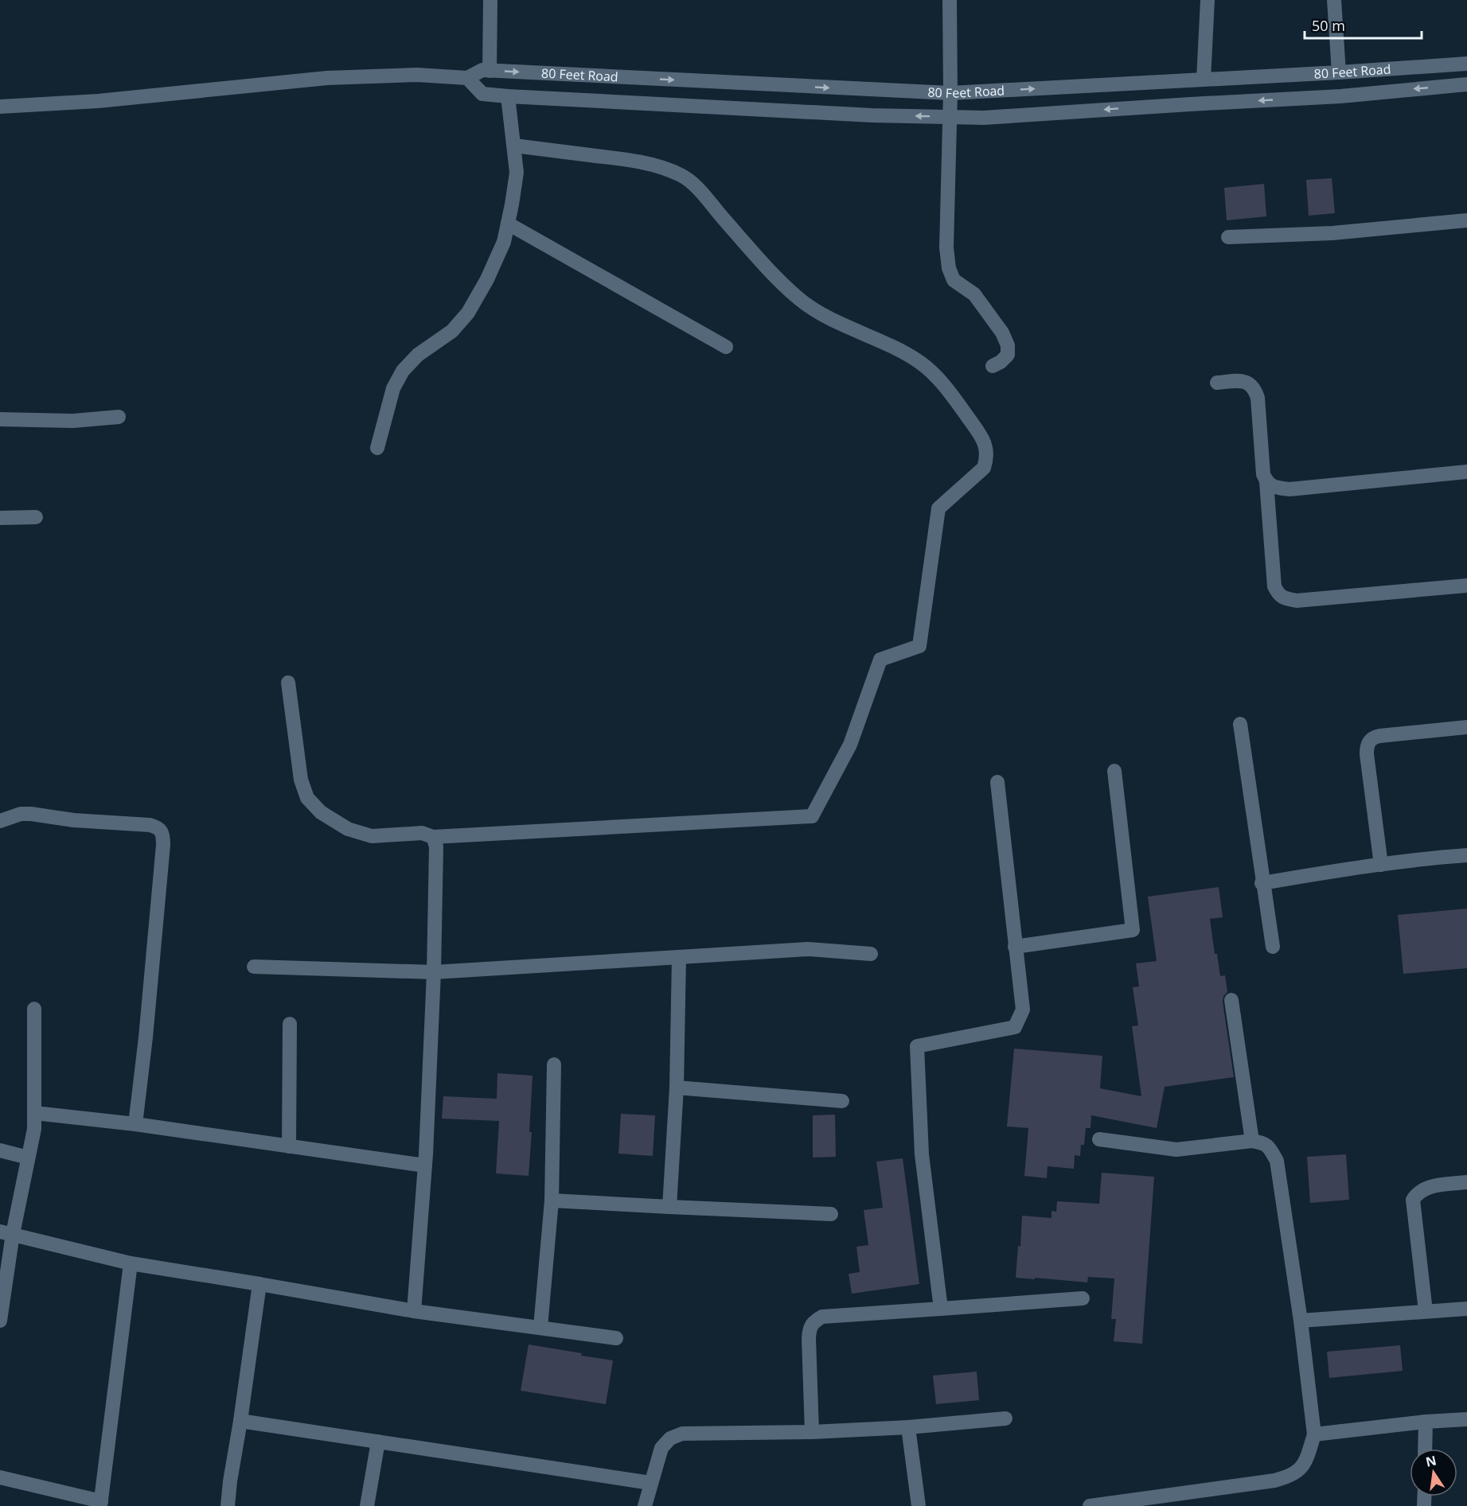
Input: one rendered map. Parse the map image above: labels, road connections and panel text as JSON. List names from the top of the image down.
{
  "streets": {
    "street": ["80 Feet Road"]
  },
  "scale_bar": "50 m",
  "north": "top"
}
